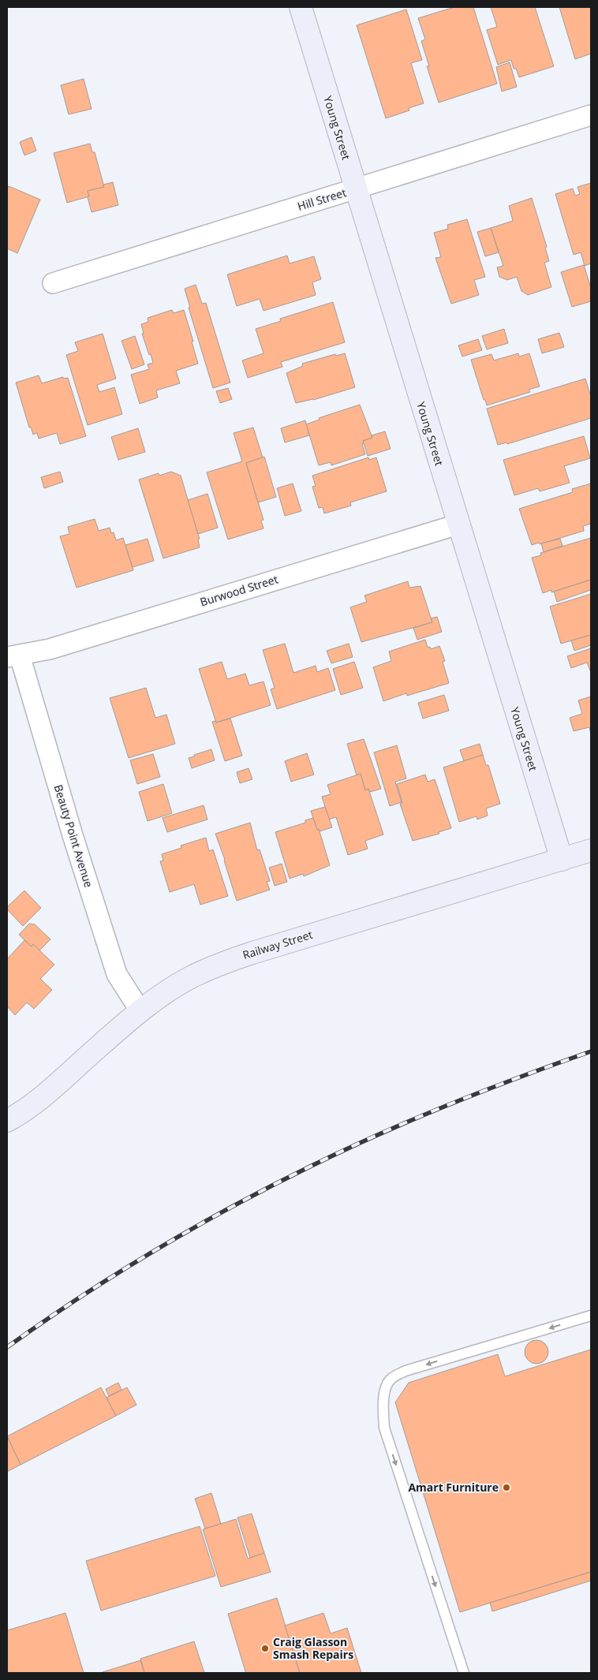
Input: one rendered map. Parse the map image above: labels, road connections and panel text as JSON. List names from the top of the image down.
{
  "streets": {
    "street": [
      "Young Street",
      "Hill Street",
      "Burwood Street",
      "Beauty Point Avenue",
      "Railway Street"
    ]
  },
  "crossings": [
    ["Young Street", "Hill Street"],
    ["Young Street", "Burwood Street"],
    ["Young Street", "Railway Street"],
    ["Burwood Street", "Beauty Point Avenue"],
    ["Beauty Point Avenue", "Railway Street"]
  ],
  "places": ["Amart Furniture", "Craig Glasson Smash Repairs"]
}
